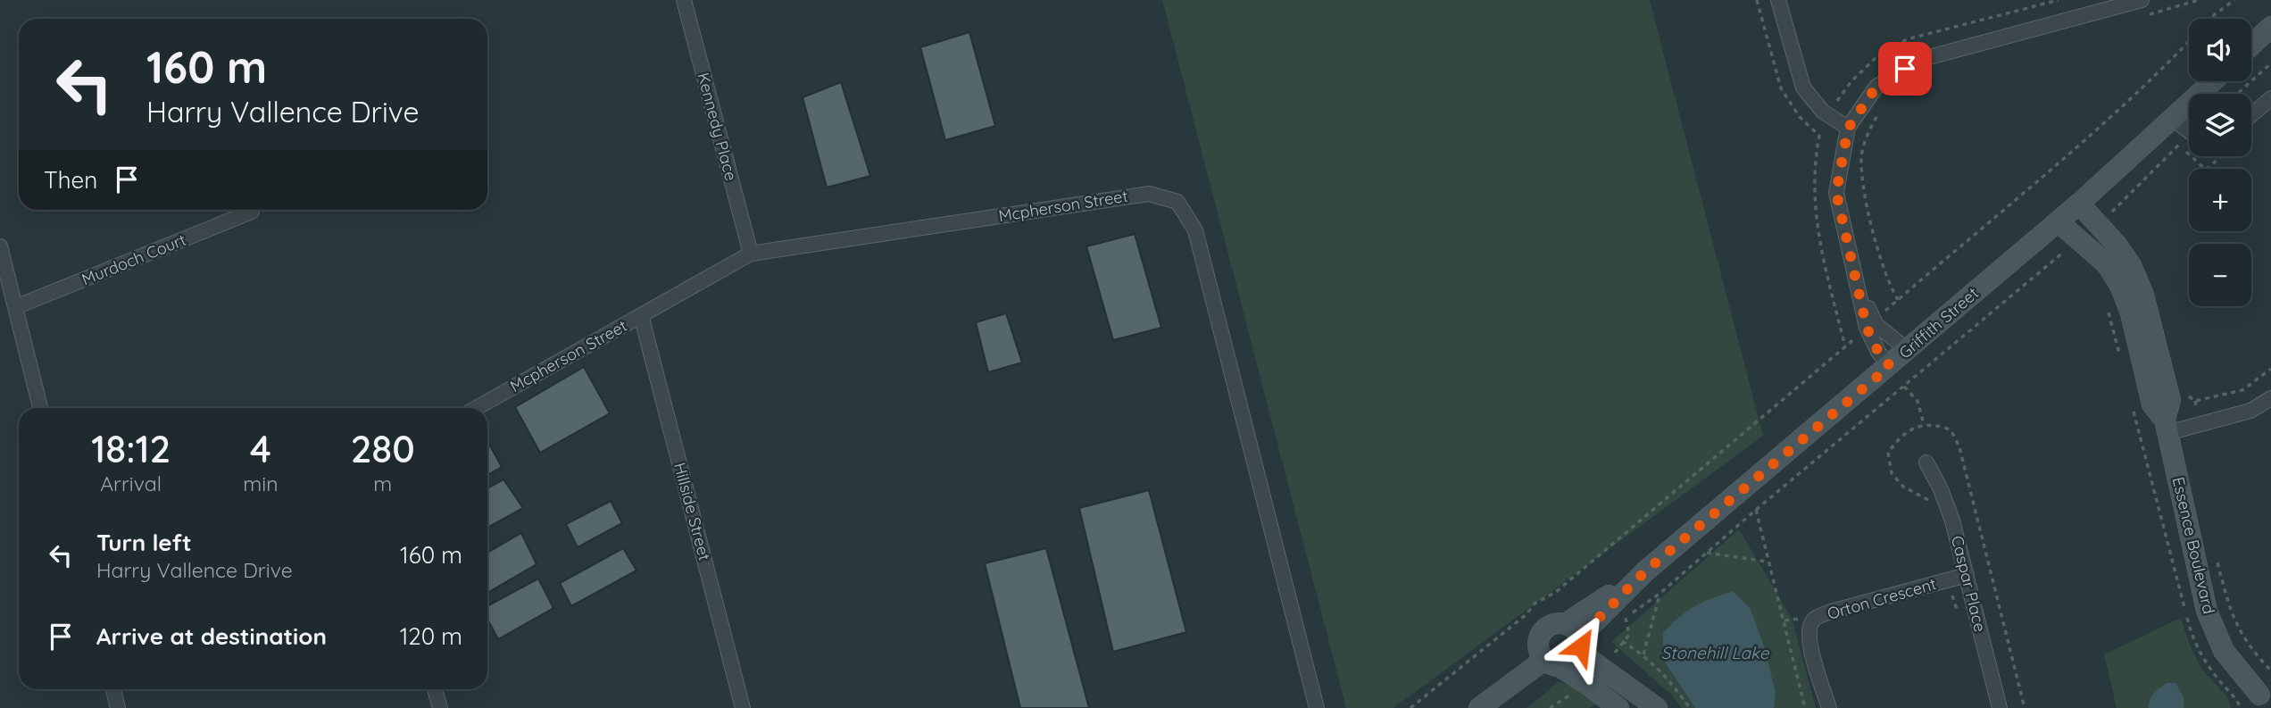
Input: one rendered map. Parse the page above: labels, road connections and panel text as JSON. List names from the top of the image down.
{
  "streets": {
    "street": [
      "Kennedy Place",
      "Mcpherson Street",
      "Murdoch Court",
      "Griffith Street",
      "Hillside Street",
      "Essence Boulevard",
      "Caspar Place",
      "Orton Crescent"
    ]
  },
  "crossings": [
    ["Kennedy Place", "Mcpherson Street"],
    ["Mcpherson Street", "Hillside Street"],
    ["Griffith Street", "Essence Boulevard"],
    ["Caspar Place", "Orton Crescent"]
  ],
  "water": ["Stonehill Lake"],
  "page": {
    "map_buttons": ["+", "−"],
    "turn": ["160 m", "Harry Vallence Drive"],
    "then": "Then",
    "eta": [
      "18:12",
      "Arrival",
      "4",
      "min",
      "280",
      "m"
    ],
    "list": [
      {
        "name": "Turn left",
        "note": "Harry Vallence Drive",
        "value": "160 m"
      },
      {
        "name": "Arrive at destination",
        "value": "120 m"
      }
    ]
  }
}
